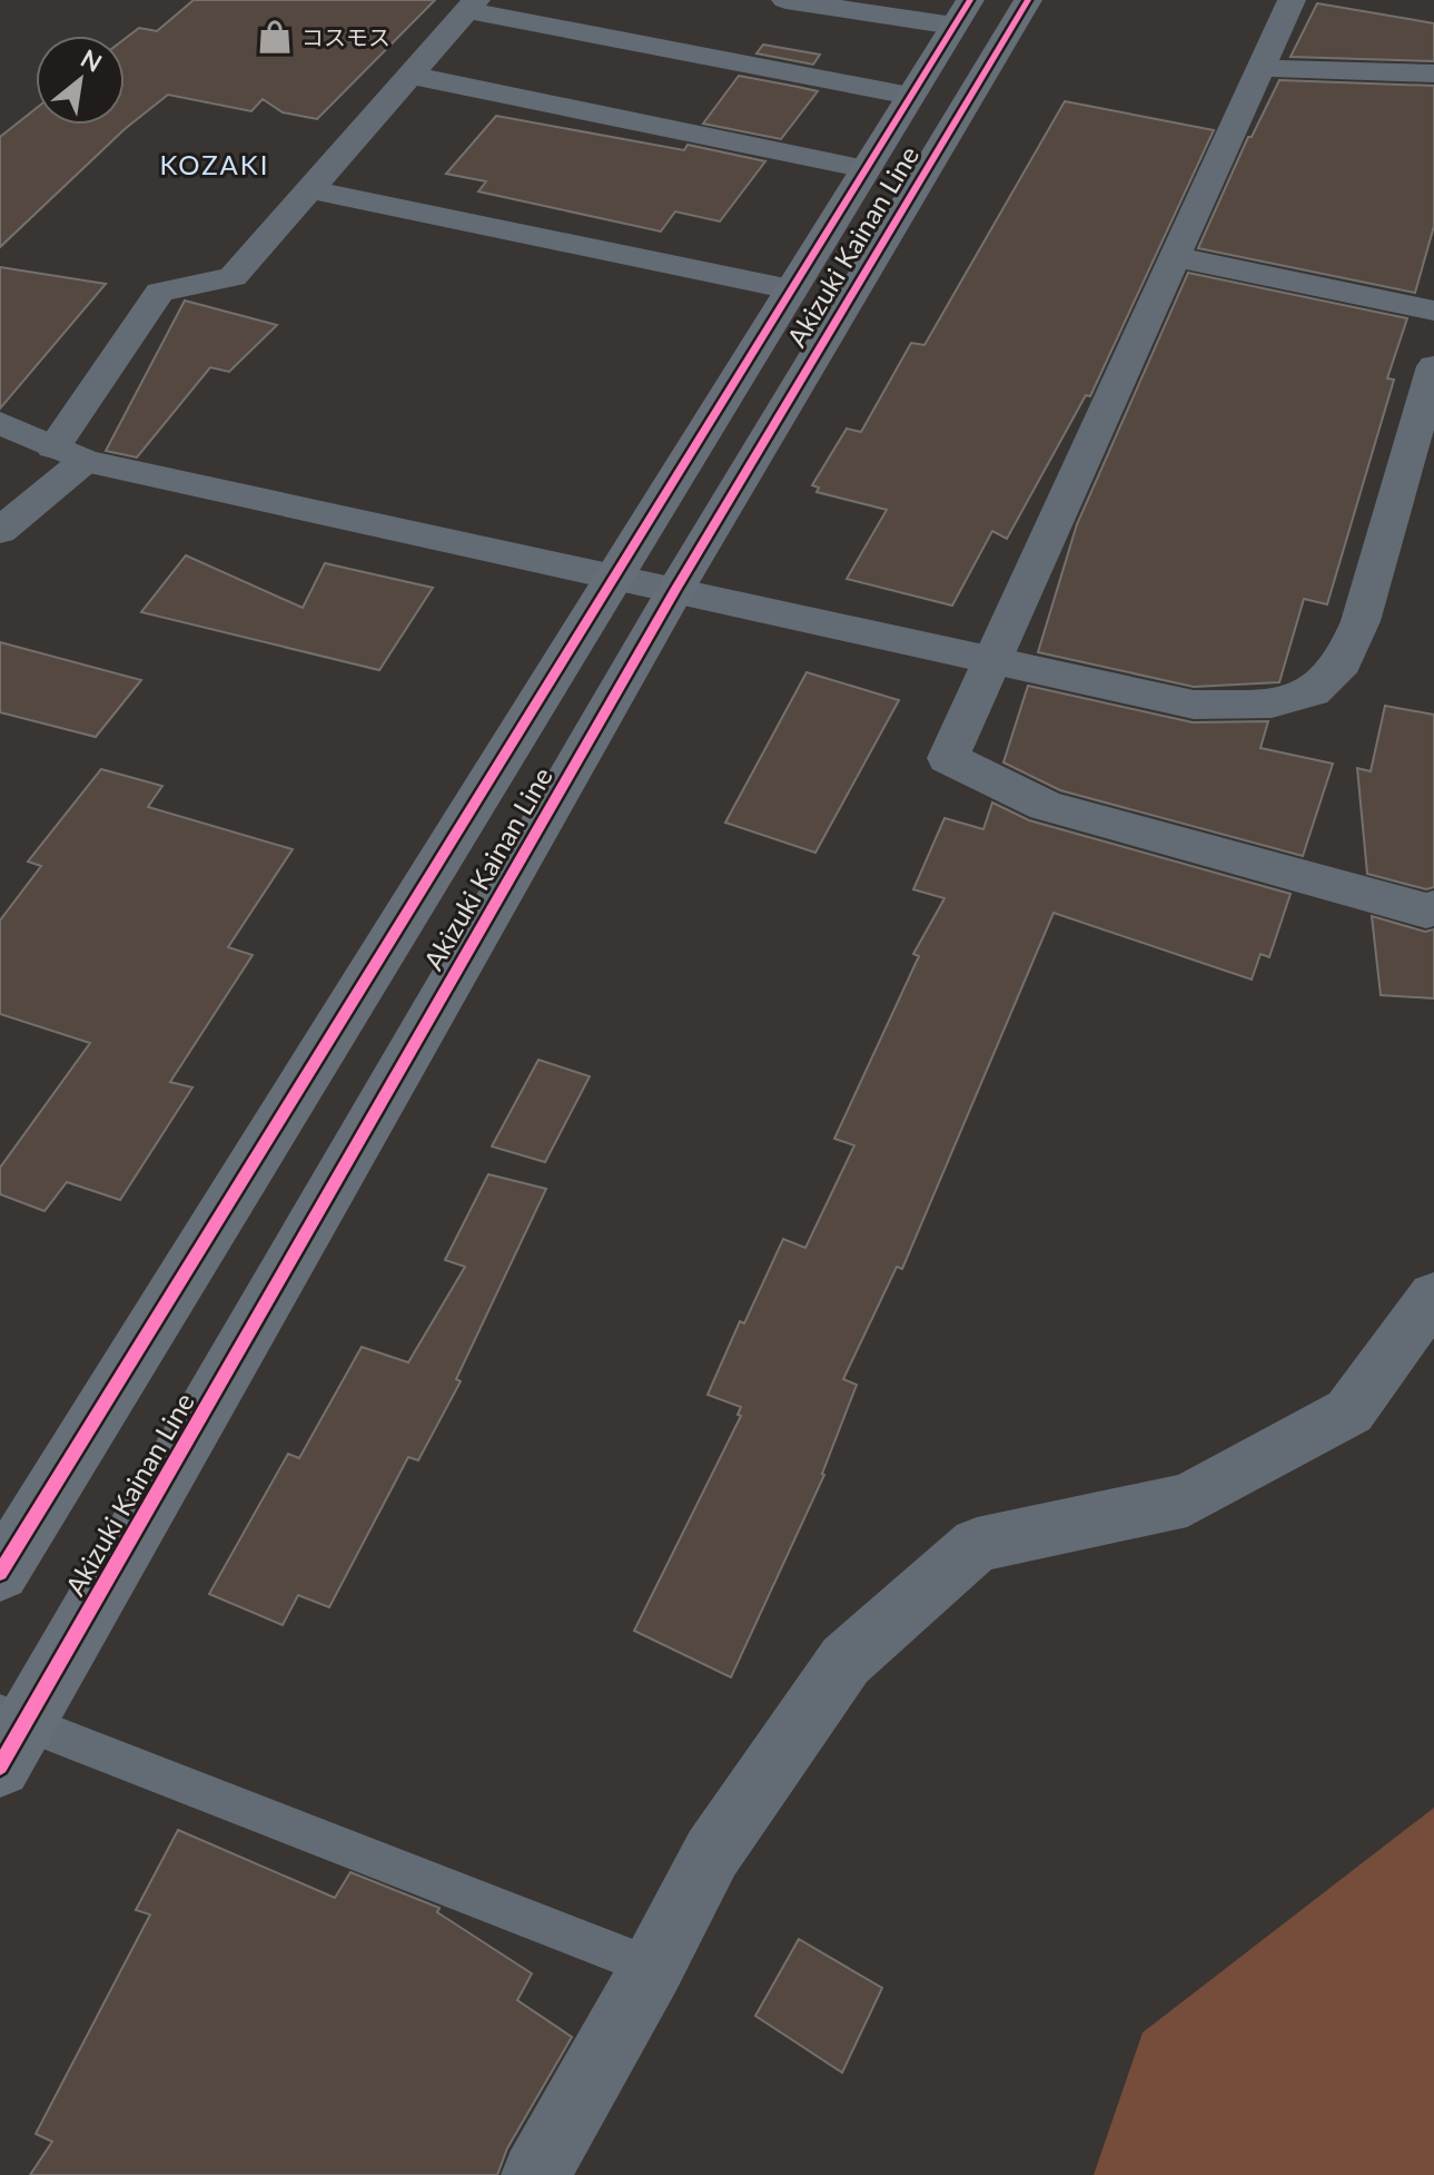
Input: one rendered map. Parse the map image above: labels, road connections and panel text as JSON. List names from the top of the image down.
{
  "streets": {
    "main road": ["Akizuki Kainan Line"]
  },
  "districts": ["KOZAKI"],
  "places": {
    "shop": ["コスモス"]
  },
  "north": "top right"
}
